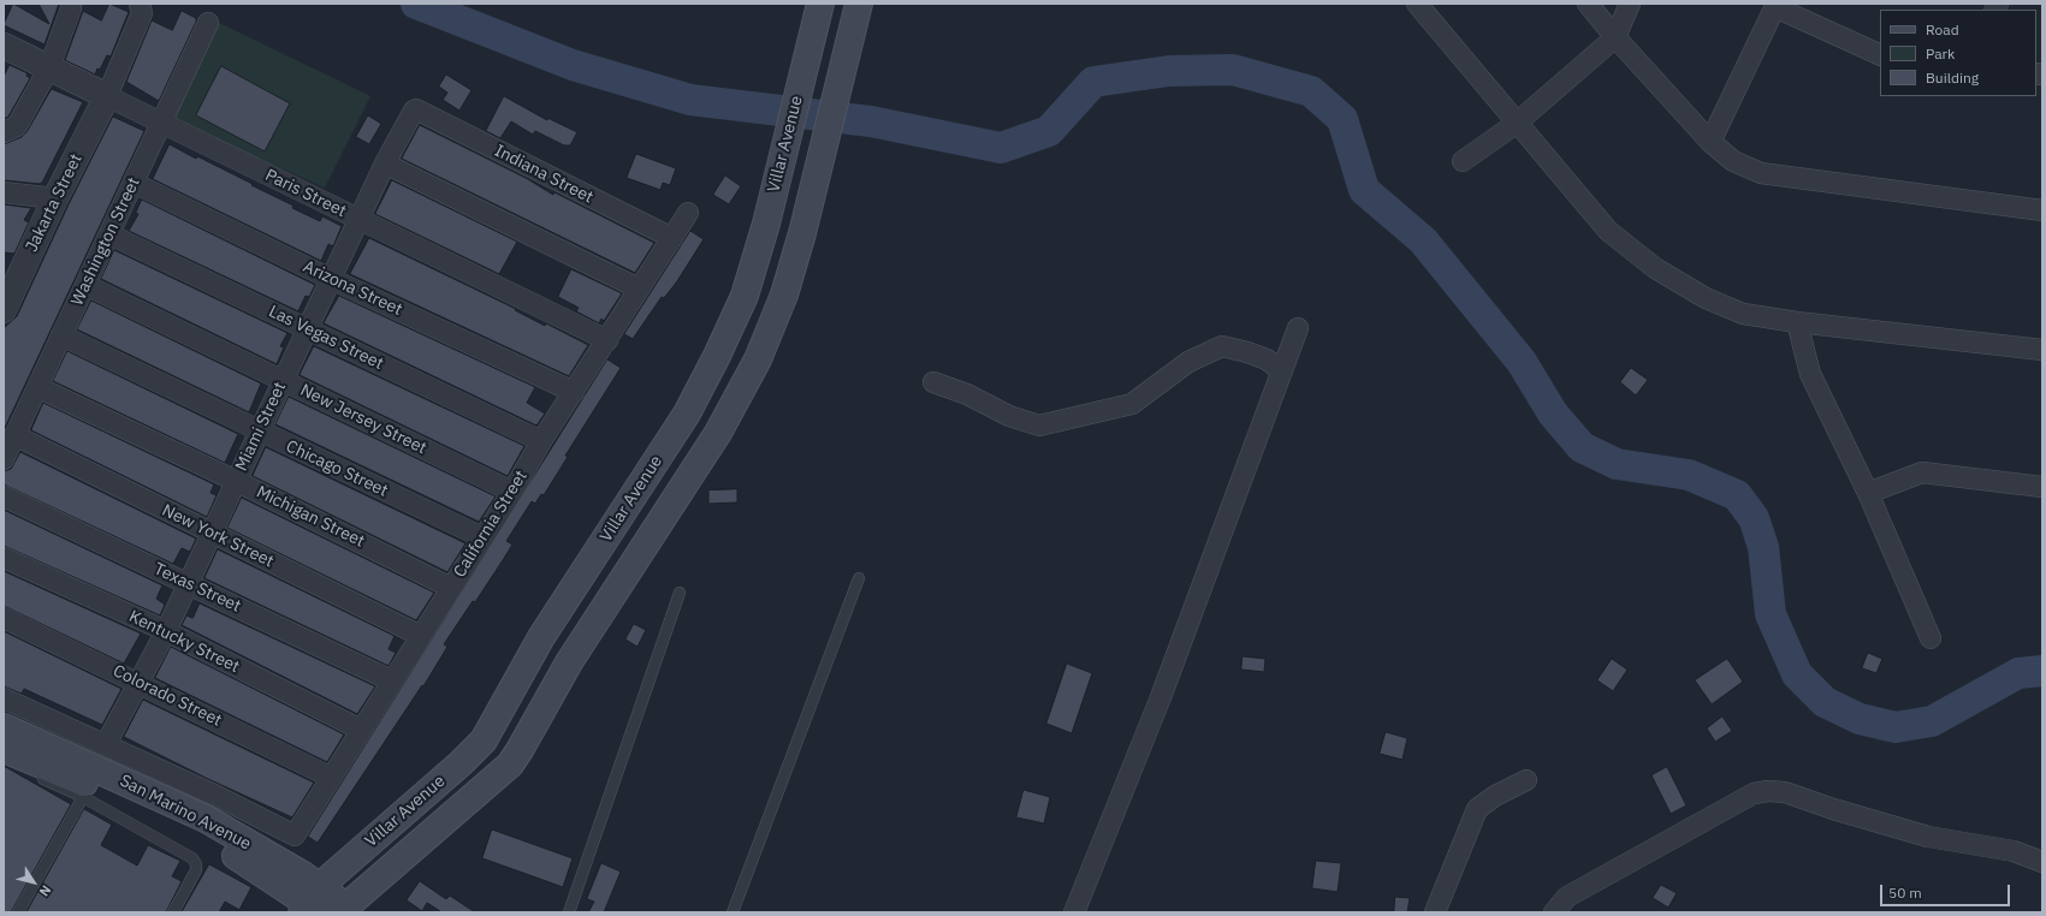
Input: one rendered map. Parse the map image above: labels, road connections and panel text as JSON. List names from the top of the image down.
{
  "streets": {
    "main road": ["Villar Avenue", "San Marino Avenue"],
    "street": [
      "Indiana Street",
      "Paris Street",
      "Jakarta Street",
      "Washington Street",
      "Arizona Street",
      "Las Vegas Street",
      "New Jersey Street",
      "Miami Street",
      "Chicago Street",
      "Michigan Street",
      "California Street",
      "New York Street",
      "Texas Street",
      "Kentucky Street",
      "Colorado Street"
    ]
  },
  "crossings": [
    ["Villar Avenue", "San Marino Avenue"],
    ["Indiana Street", "Miami Street"],
    ["Indiana Street", "California Street"],
    ["Paris Street", "Jakarta Street"],
    ["Paris Street", "Washington Street"],
    ["Paris Street", "Miami Street"],
    ["Paris Street", "California Street"],
    ["Washington Street", "Arizona Street"],
    ["Washington Street", "Las Vegas Street"],
    ["Washington Street", "New Jersey Street"],
    ["Washington Street", "Chicago Street"],
    ["Washington Street", "Michigan Street"],
    ["Washington Street", "New York Street"],
    ["Arizona Street", "Miami Street"],
    ["Arizona Street", "California Street"],
    ["Las Vegas Street", "Miami Street"],
    ["Las Vegas Street", "California Street"],
    ["New Jersey Street", "Miami Street"],
    ["New Jersey Street", "California Street"],
    ["Miami Street", "Chicago Street"],
    ["Miami Street", "Michigan Street"],
    ["Miami Street", "California Street"],
    ["Miami Street", "New York Street"],
    ["Miami Street", "Texas Street"],
    ["Miami Street", "Kentucky Street"],
    ["Miami Street", "Colorado Street"],
    ["Chicago Street", "California Street"],
    ["Michigan Street", "California Street"],
    ["California Street", "New York Street"],
    ["California Street", "Texas Street"],
    ["California Street", "Kentucky Street"],
    ["California Street", "Colorado Street"]
  ],
  "legend": ["Road", "Park", "Building"],
  "scale_bar": "50 m",
  "north": "bottom right"
}
